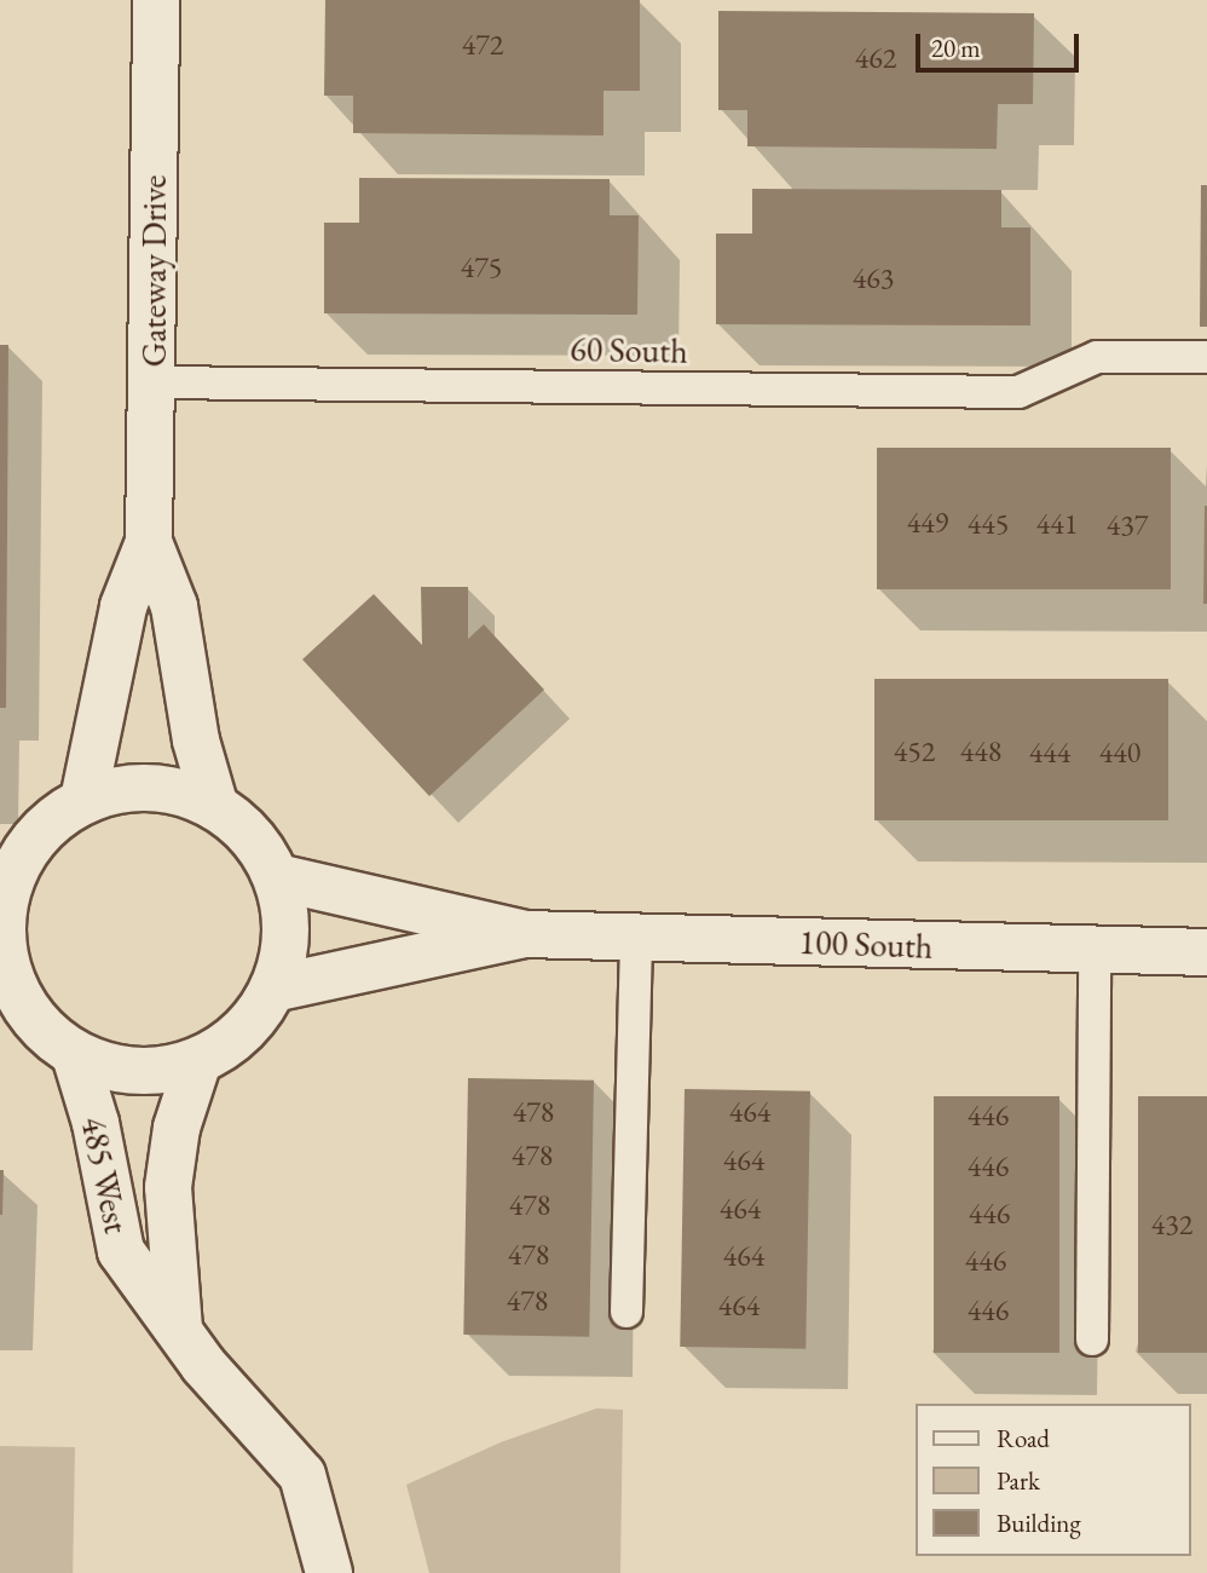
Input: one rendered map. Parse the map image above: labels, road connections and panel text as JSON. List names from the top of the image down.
{
  "streets": {
    "street": ["Gateway Drive", "100 South", "485 West"],
    "lane": ["60 South"]
  },
  "crossings": [
    ["Gateway Drive", "60 South"],
    ["Gateway Drive", "100 South"],
    ["Gateway Drive", "485 West"],
    ["100 South", "485 West"]
  ],
  "house_numbers": [
    "472",
    "462",
    "475",
    "463",
    "449",
    "445",
    "441",
    "437",
    "452",
    "448",
    "444",
    "440",
    "478",
    "464",
    "446",
    "478",
    "464",
    "446",
    "478",
    "464",
    "446",
    "432",
    "478",
    "464",
    "446",
    "478",
    "464",
    "446"
  ],
  "legend": ["Road", "Park", "Building"],
  "scale_bar": "20 m"
}
